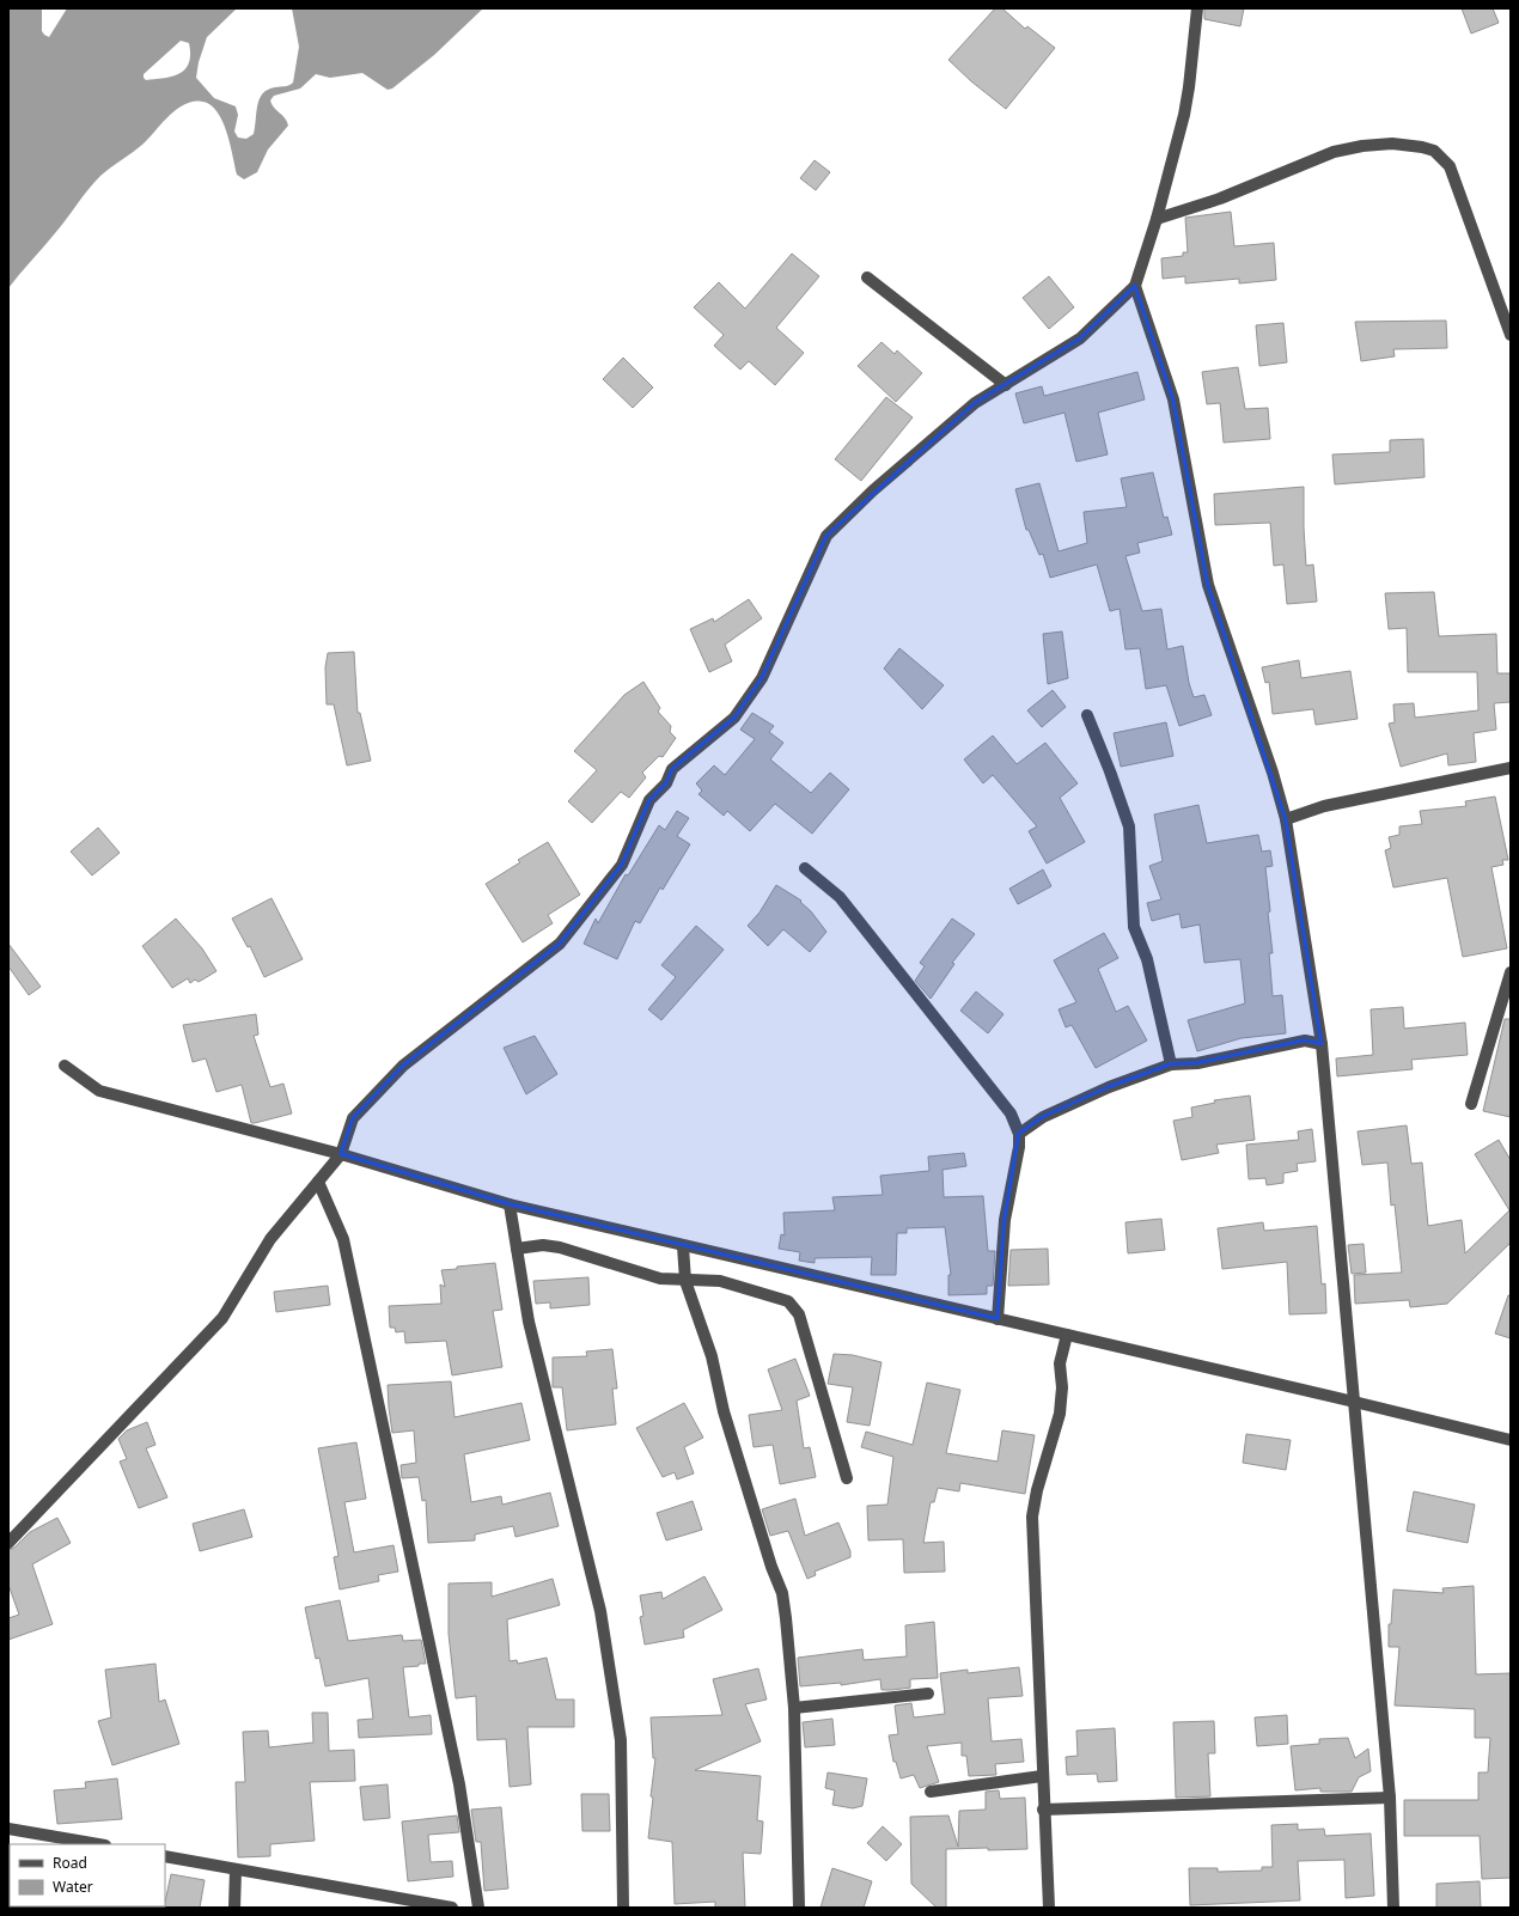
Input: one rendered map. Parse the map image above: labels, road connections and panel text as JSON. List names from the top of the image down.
{
  "legend": ["Road", "Water"]
}
